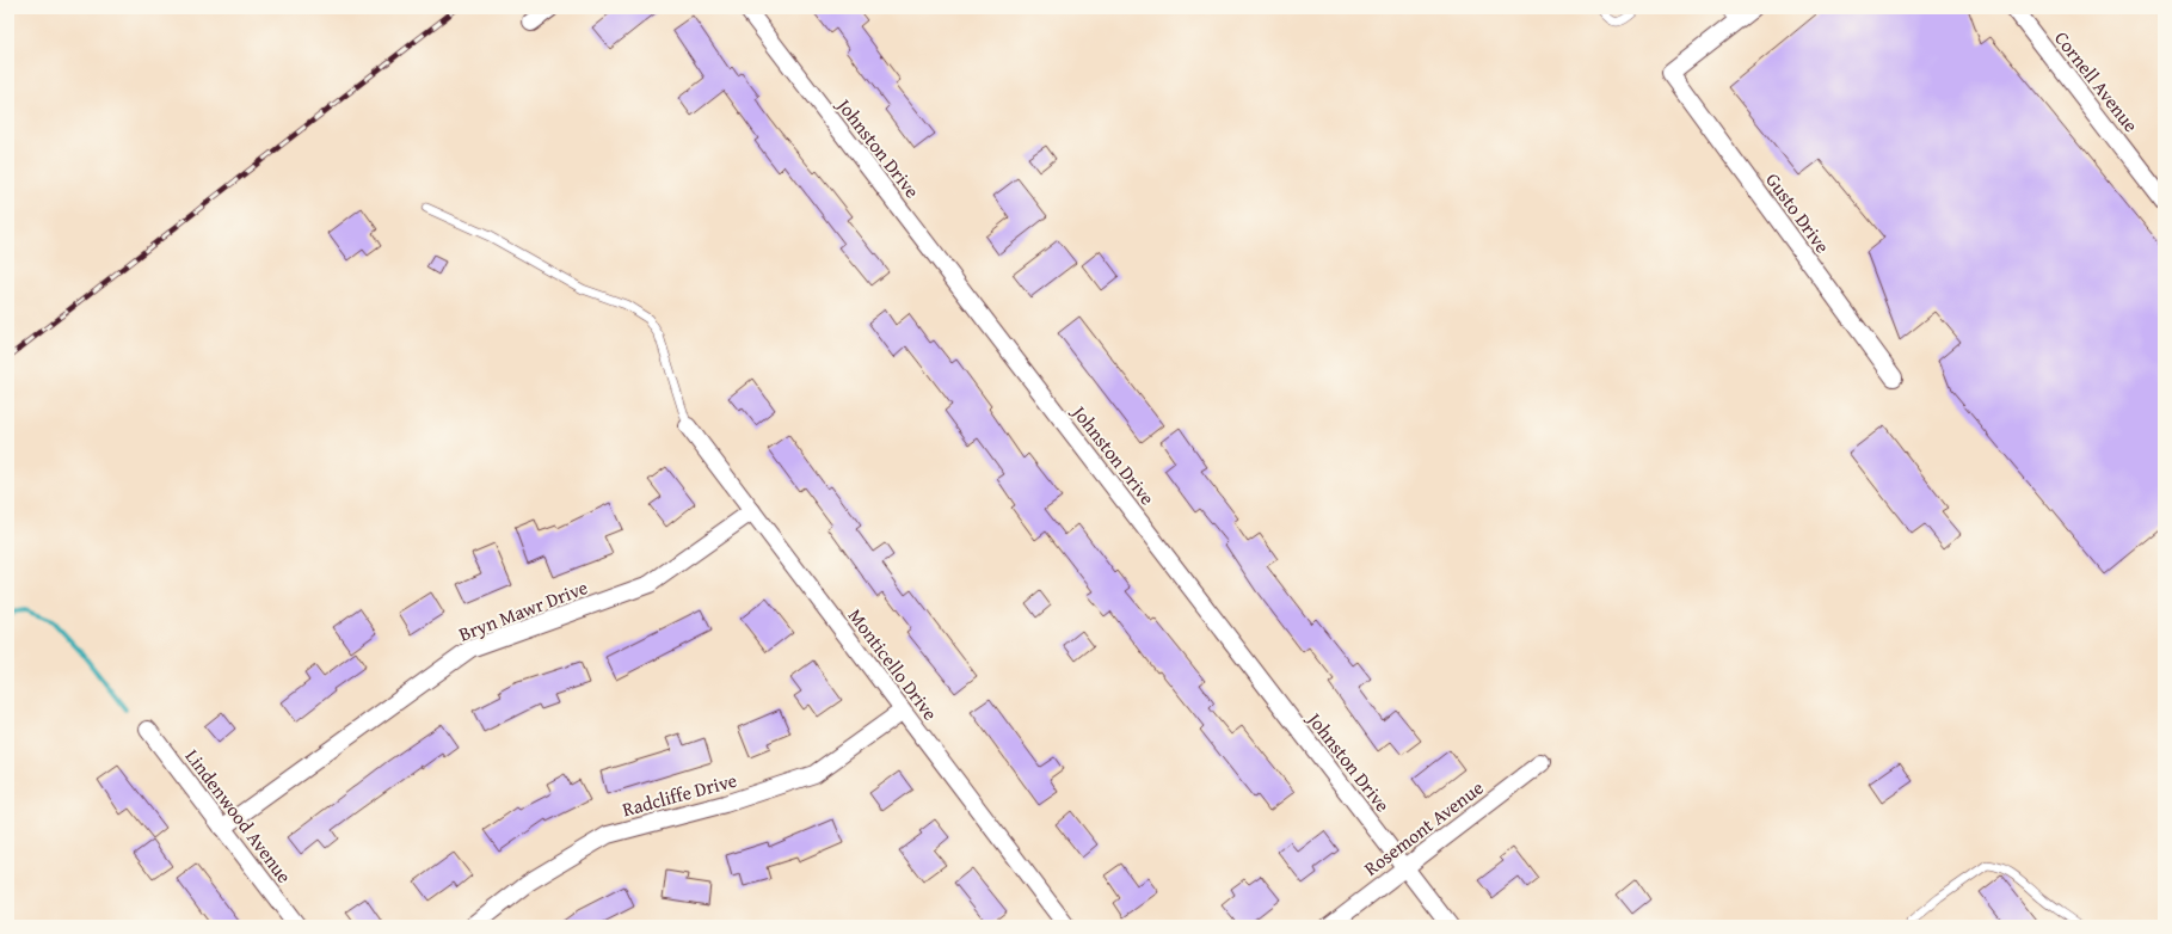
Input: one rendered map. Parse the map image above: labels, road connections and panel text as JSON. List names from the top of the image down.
{
  "streets": {
    "street": [
      "Cornell Avenue",
      "Johnston Drive",
      "Gusto Drive",
      "Bryn Mawr Drive",
      "Monticello Drive",
      "Radcliffe Drive",
      "Lindenwood Avenue",
      "Rosemont Avenue"
    ]
  },
  "crossings": [
    ["Johnston Drive", "Rosemont Avenue"],
    ["Bryn Mawr Drive", "Monticello Drive"],
    ["Bryn Mawr Drive", "Lindenwood Avenue"],
    ["Monticello Drive", "Radcliffe Drive"]
  ]
}
